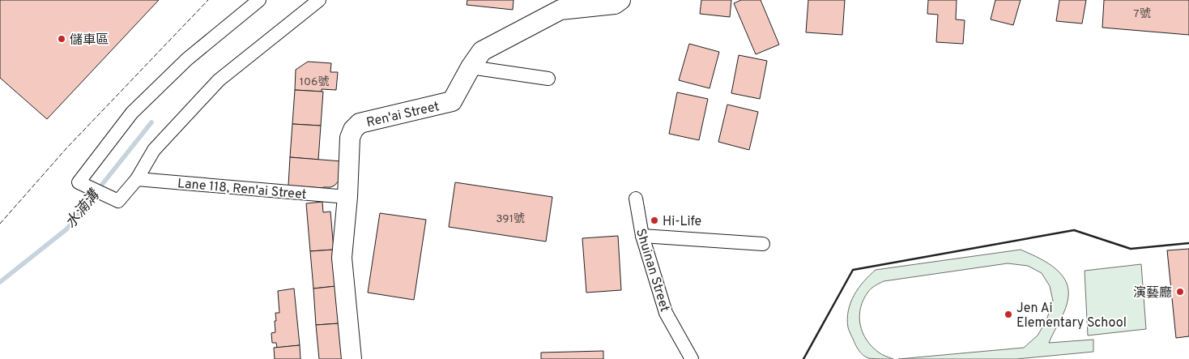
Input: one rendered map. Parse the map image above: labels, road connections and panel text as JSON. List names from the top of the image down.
{
  "streets": {
    "street": ["Ren'ai Street", "Lane 118, Ren'ai Street", "Shuinan Street"]
  },
  "crossings": [
    ["Ren'ai Street", "Lane 118, Ren'ai Street"]
  ],
  "water": ["水湳溝"],
  "places": [
    "儲車區",
    "Hi-Life",
    "演藝廳",
    "Jen Ai Elementary School"
  ],
  "house_numbers": ["7號", "106號", "391號"]
}
